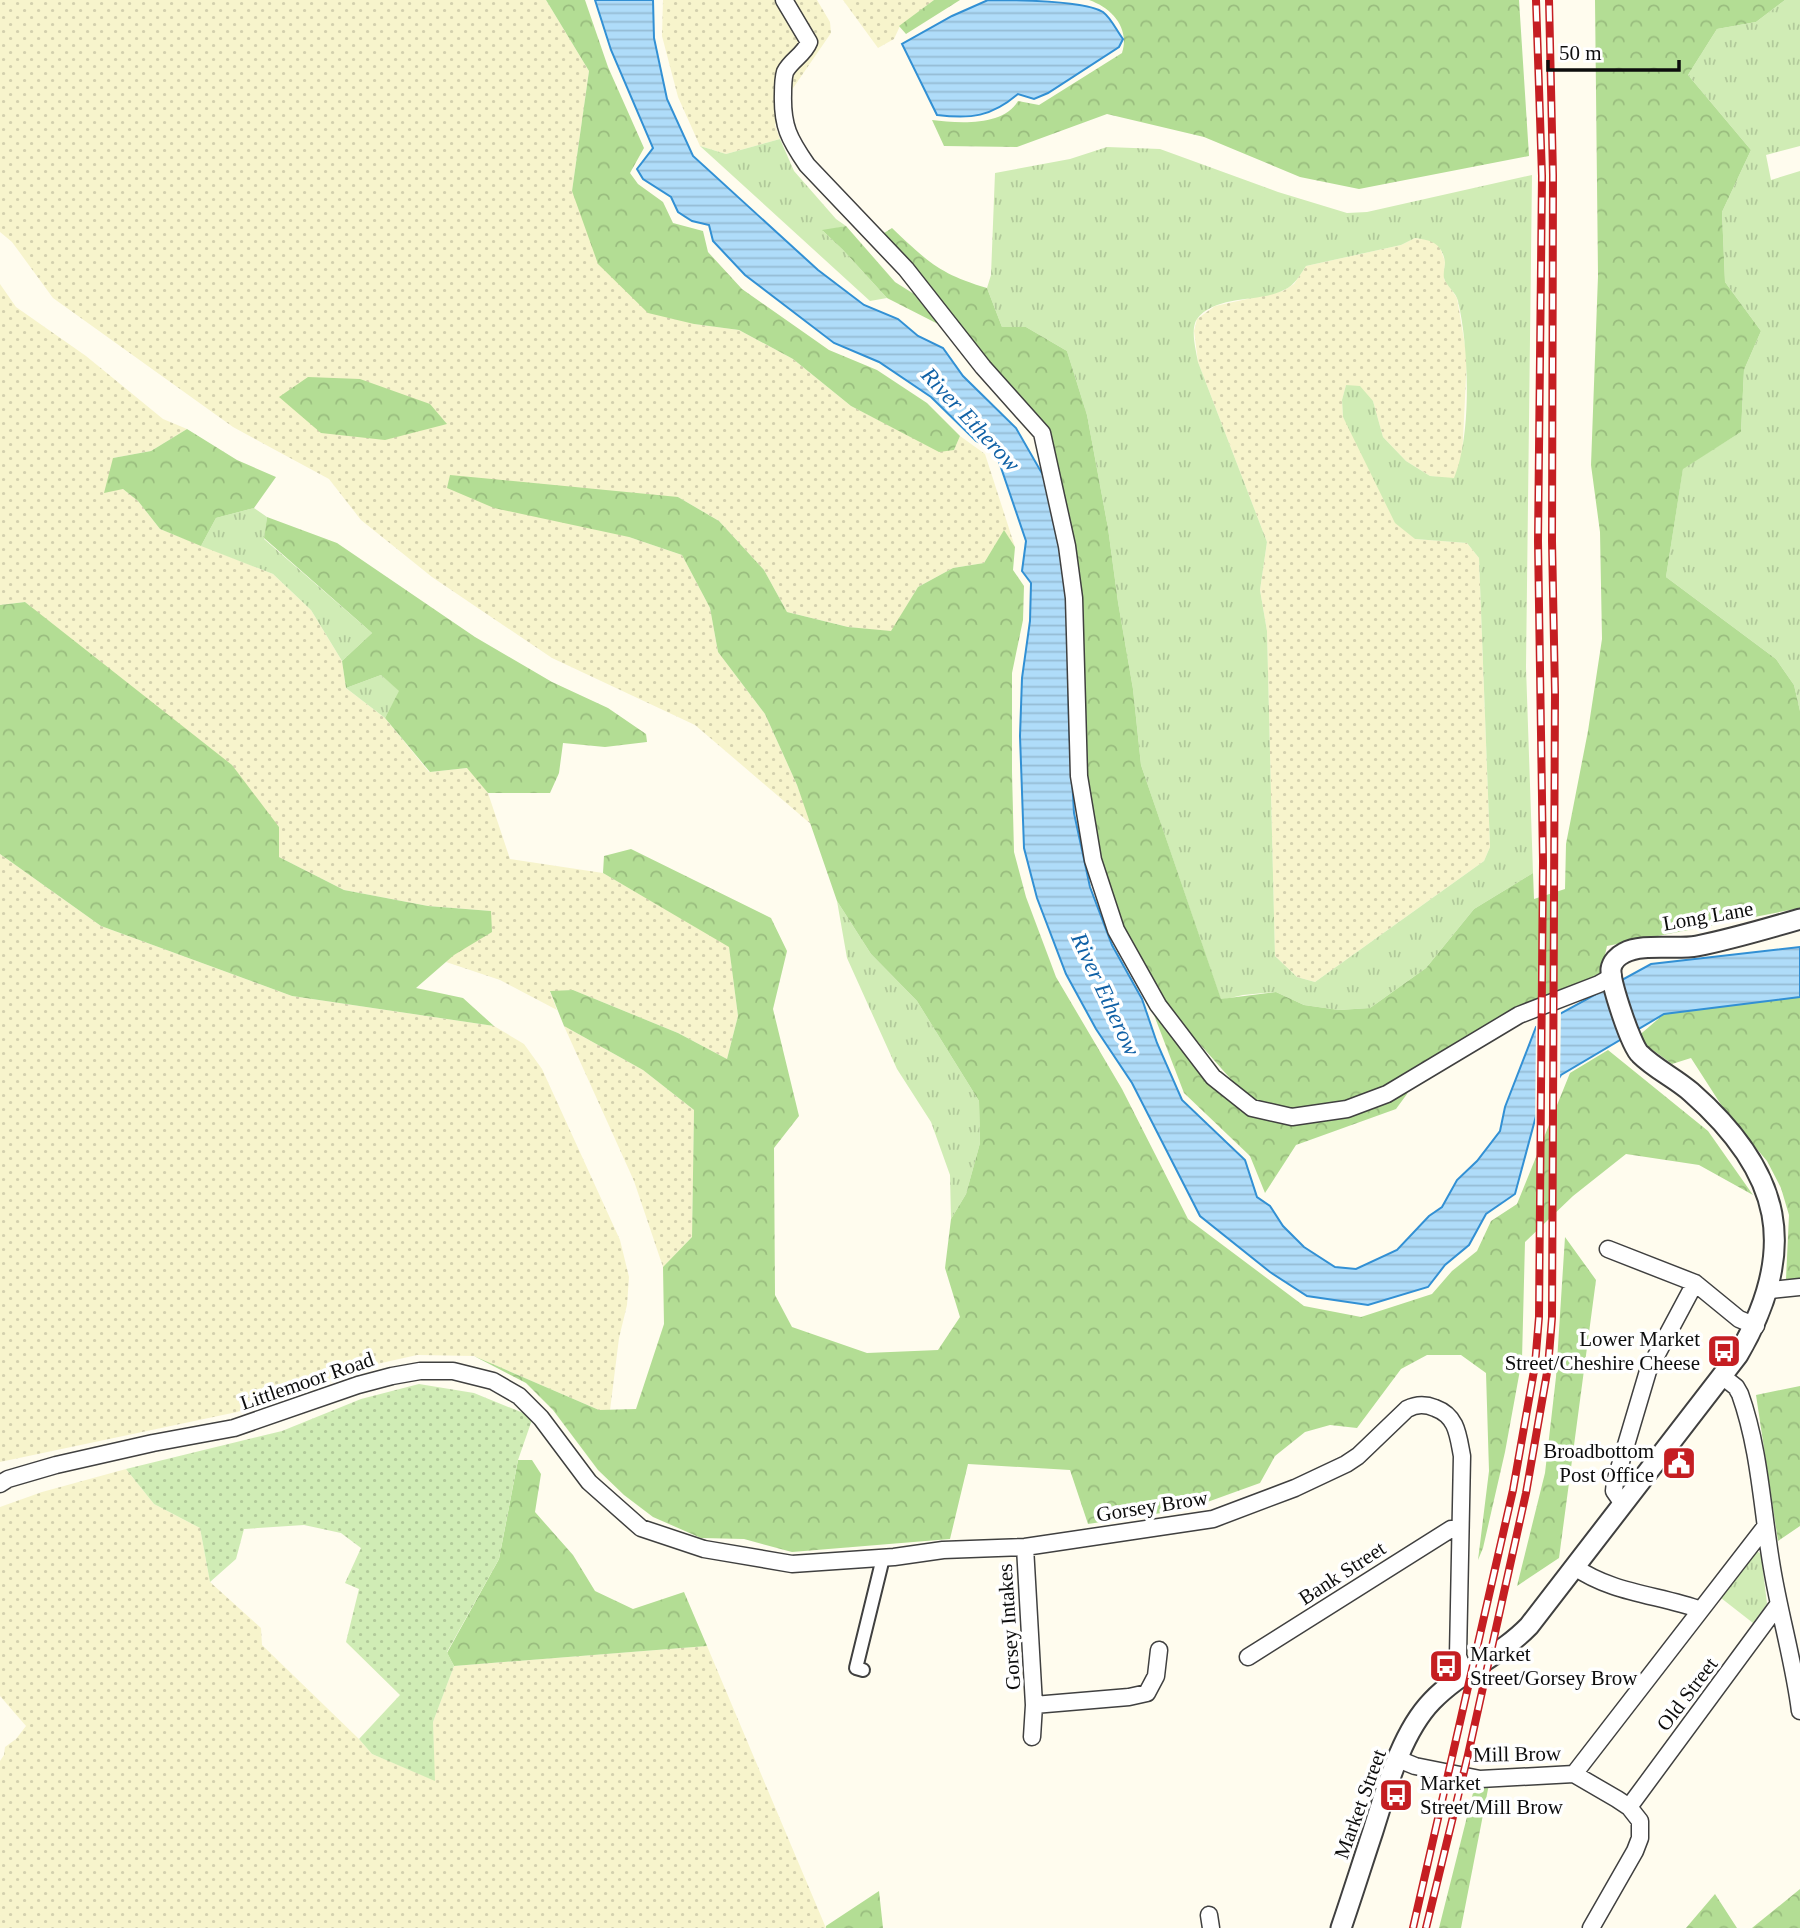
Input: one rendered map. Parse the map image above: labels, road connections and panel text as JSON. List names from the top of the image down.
{
  "streets": {
    "street": [
      "Long Lane",
      "Littlemoor Road",
      "Gorsey Brow",
      "Bank Street",
      "Gorsey Intakes",
      "Old Street",
      "Mill Brow",
      "Market Street"
    ]
  },
  "crossings": [
    ["Long Lane", "Market Street"],
    ["Littlemoor Road", "Gorsey Brow"],
    ["Gorsey Brow", "Bank Street"],
    ["Gorsey Brow", "Gorsey Intakes"],
    ["Gorsey Brow", "Market Street"],
    ["Old Street", "Mill Brow"],
    ["Mill Brow", "Market Street"]
  ],
  "water": ["River Etherow"],
  "places": {
    "bus stop": ["Lower Market Street/Cheshire Cheese", "Market Street/Gorsey Brow", "Market Street/Mill Brow"],
    "public building": ["Broadbottom Post Office"]
  },
  "scale_bar": "50 m"
}
